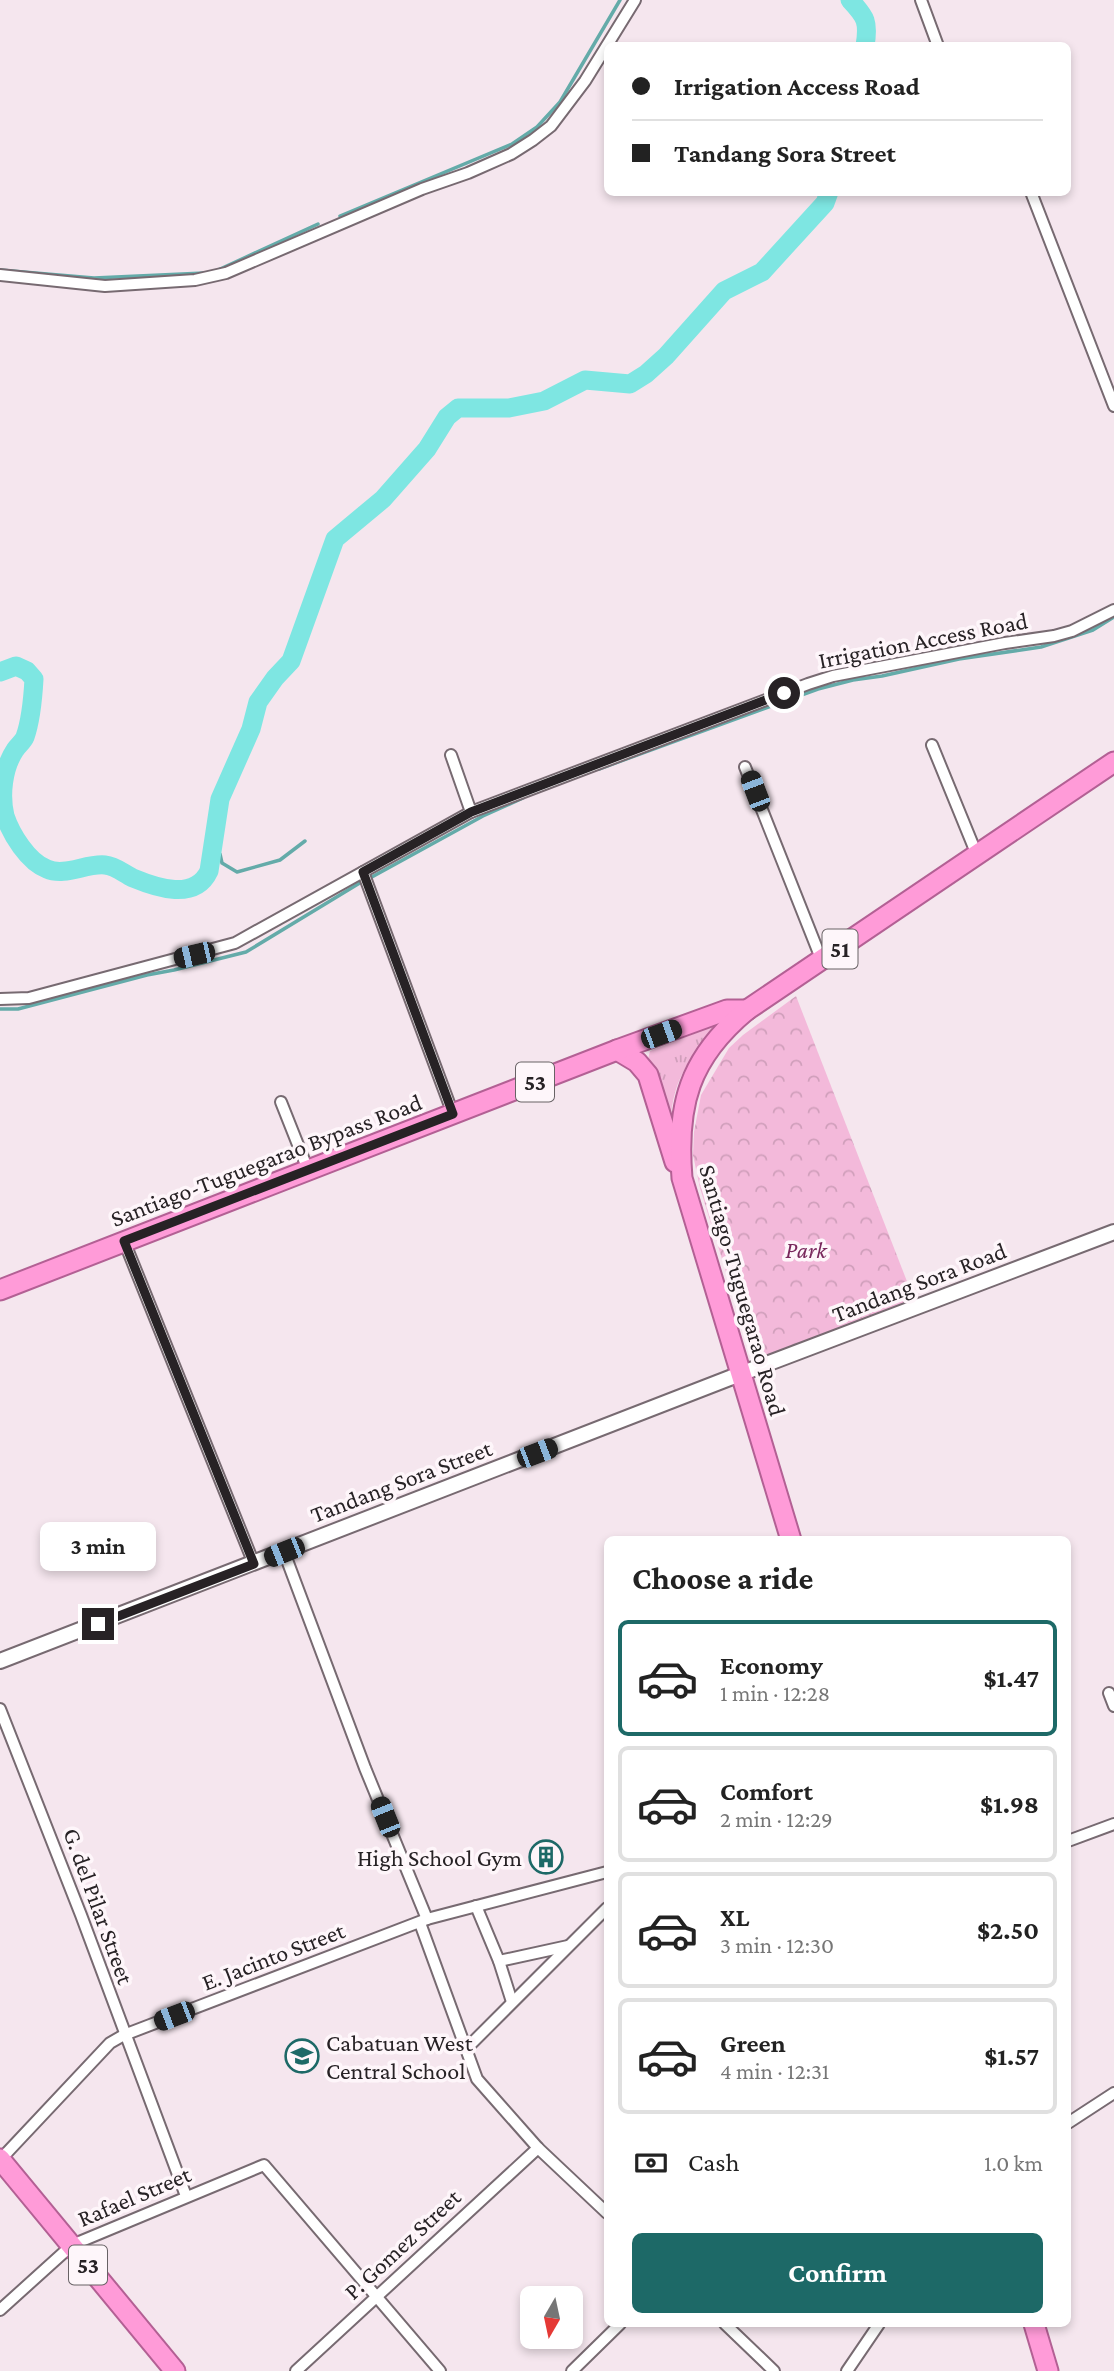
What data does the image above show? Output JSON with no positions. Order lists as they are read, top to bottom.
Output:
{
  "streets": {
    "highway": [
      "51",
      "53",
      "Santiago-Tuguegarao Bypass Road",
      "Santiago-Tuguegarao Road"
    ],
    "street": [
      "Irrigation Access Road",
      "Tandang Sora Road",
      "Tandang Sora Street",
      "G. del Pilar Street",
      "E. Jacinto Street",
      "Rafael Street",
      "P. Gomez Street"
    ]
  },
  "crossings": [
    ["53", "E. Jacinto Street"],
    ["53", "Rafael Street"],
    ["Santiago-Tuguegarao Bypass Road", "Santiago-Tuguegarao Road"],
    ["Tandang Sora Road", "Santiago-Tuguegarao Road"],
    ["Tandang Sora Road", "Tandang Sora Street"],
    ["Santiago-Tuguegarao Road", "Tandang Sora Street"],
    ["G. del Pilar Street", "E. Jacinto Street"],
    ["G. del Pilar Street", "Rafael Street"],
    ["Rafael Street", "P. Gomez Street"]
  ],
  "parks": ["Park"],
  "places": {
    "building": ["High School Gym"],
    "school or university": ["Cabatuan West Central School"]
  },
  "north": "bottom",
  "page": {
    "banner": ["Irrigation Access Road", "Tandang Sora Street"],
    "bubble": "3 min",
    "heading": "Choose a ride",
    "list": [
      {
        "name": "Economy",
        "note": "1 min · 12:28",
        "value": "$1.47"
      },
      {
        "name": "Comfort",
        "note": "2 min · 12:29",
        "value": "$1.98"
      },
      {
        "name": "XL",
        "note": "3 min · 12:30",
        "value": "$2.50"
      },
      {
        "name": "Green",
        "note": "4 min · 12:31",
        "value": "$1.57"
      }
    ],
    "pay": ["Cash", "1.0 km"],
    "buttons": "Confirm"
  }
}
